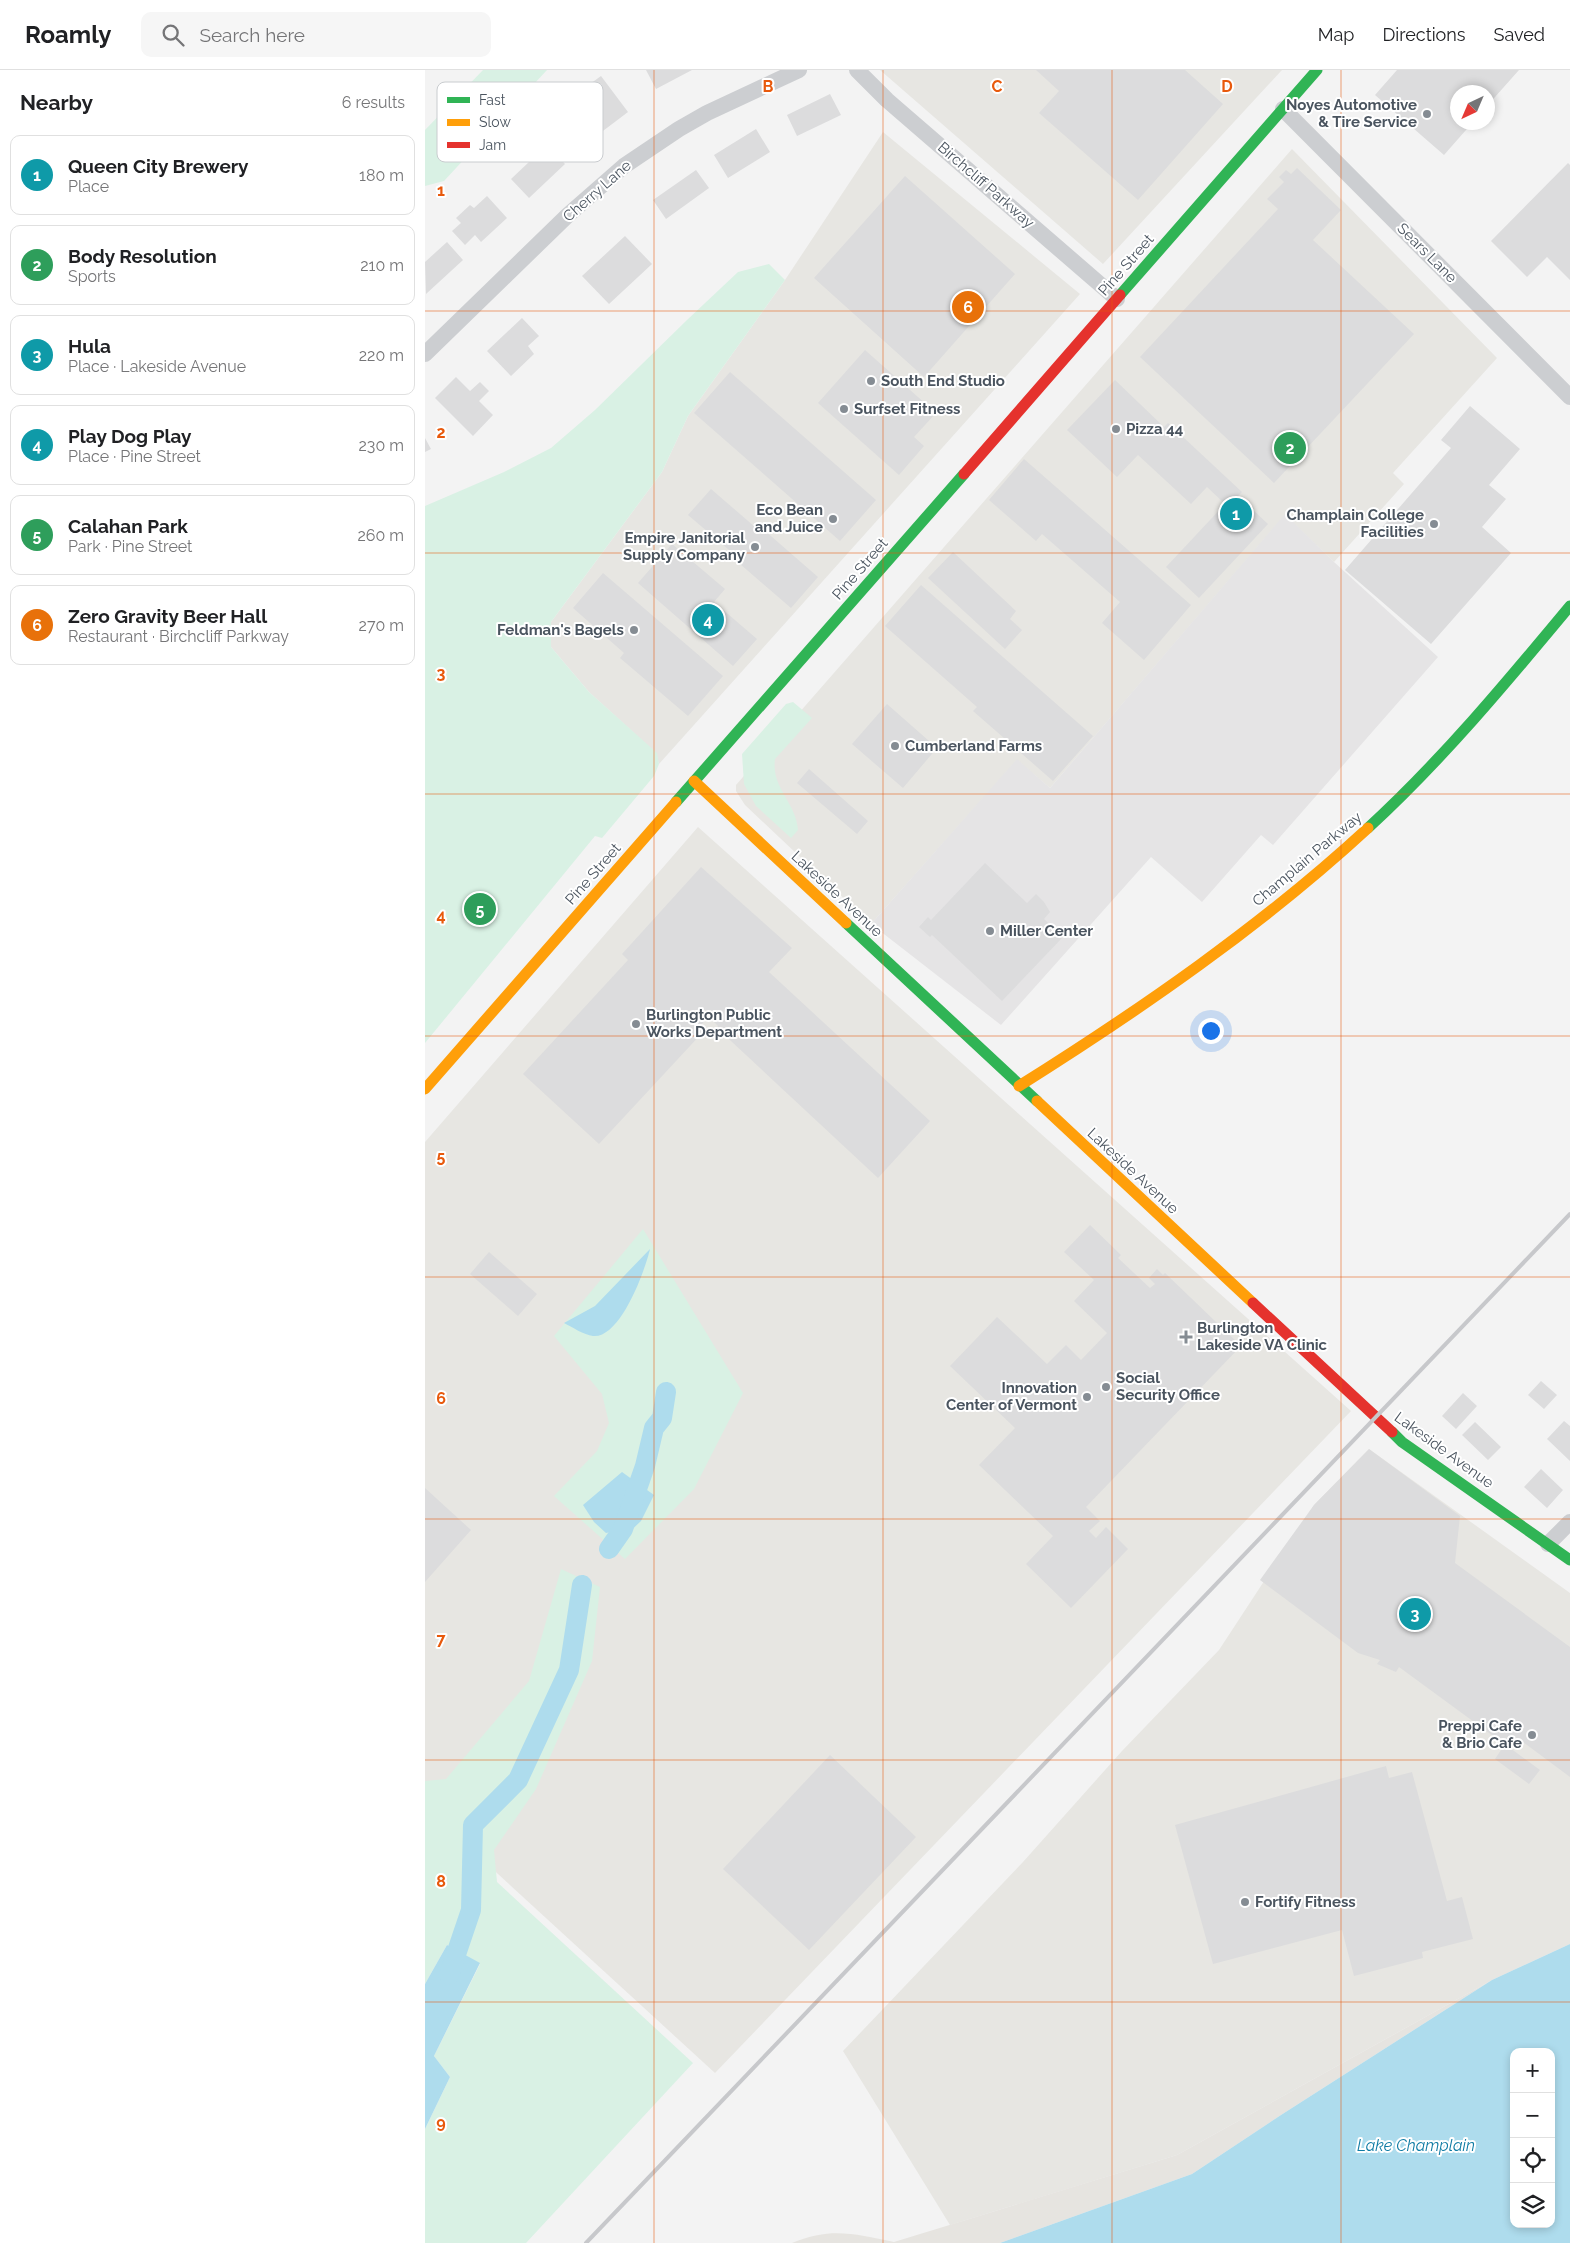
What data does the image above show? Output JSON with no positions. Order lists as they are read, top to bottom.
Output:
{
  "streets": {
    "main road": ["Pine Street", "Champlain Parkway", "Lakeside Avenue"],
    "street": ["Birchcliff Parkway", "Cherry Lane", "Sears Lane"]
  },
  "crossings": [
    ["Birchcliff Parkway", "Pine Street"],
    ["Sears Lane", "Pine Street"],
    ["Pine Street", "Lakeside Avenue"],
    ["Champlain Parkway", "Lakeside Avenue"]
  ],
  "water": ["Lake Champlain"],
  "places": {
    "other": [
      "Noyes Automotive & Tire Service",
      "South End Studio",
      "Surfset Fitness",
      "Pizza 44",
      "Eco Bean and Juice",
      "Champlain College Facilities",
      "Empire Janitorial Supply Company",
      "Feldman's Bagels",
      "Cumberland Farms",
      "Miller Center",
      "Burlington Public Works Department",
      "Social Security Office",
      "Innovation Center of Vermont",
      "Preppi Cafe & Brio Cafe",
      "Fortify Fitness"
    ],
    "health": ["Burlington Lakeside VA Clinic"]
  },
  "legend": ["Fast", "Slow", "Jam"],
  "north": "bottom left",
  "page": {
    "header": "Roamly",
    "search": "Search here",
    "nav": ["Map", "Directions", "Saved"],
    "heading": ["Nearby", "6 results"],
    "list": [
      {
        "mark": "1",
        "name": "Queen City Brewery",
        "note": "Place",
        "value": "180 m"
      },
      {
        "mark": "2",
        "name": "Body Resolution",
        "note": "Sports",
        "value": "210 m"
      },
      {
        "mark": "3",
        "name": "Hula",
        "note": "Place · Lakeside Avenue",
        "value": "220 m"
      },
      {
        "mark": "4",
        "name": "Play Dog Play",
        "note": "Place · Pine Street",
        "value": "230 m"
      },
      {
        "mark": "5",
        "name": "Calahan Park",
        "note": "Park · Pine Street",
        "value": "260 m"
      },
      {
        "mark": "6",
        "name": "Zero Gravity Beer Hall",
        "note": "Restaurant · Birchcliff Parkway",
        "value": "270 m"
      }
    ],
    "pins": [
      "6",
      "2",
      "1",
      "4",
      "5",
      "3"
    ],
    "map_buttons": ["+", "−"]
  },
  "grid": {
    "columns": ["B", "C", "D"],
    "rows": [
      "1",
      "2",
      "3",
      "4",
      "5",
      "6",
      "7",
      "8",
      "9"
    ]
  }
}
